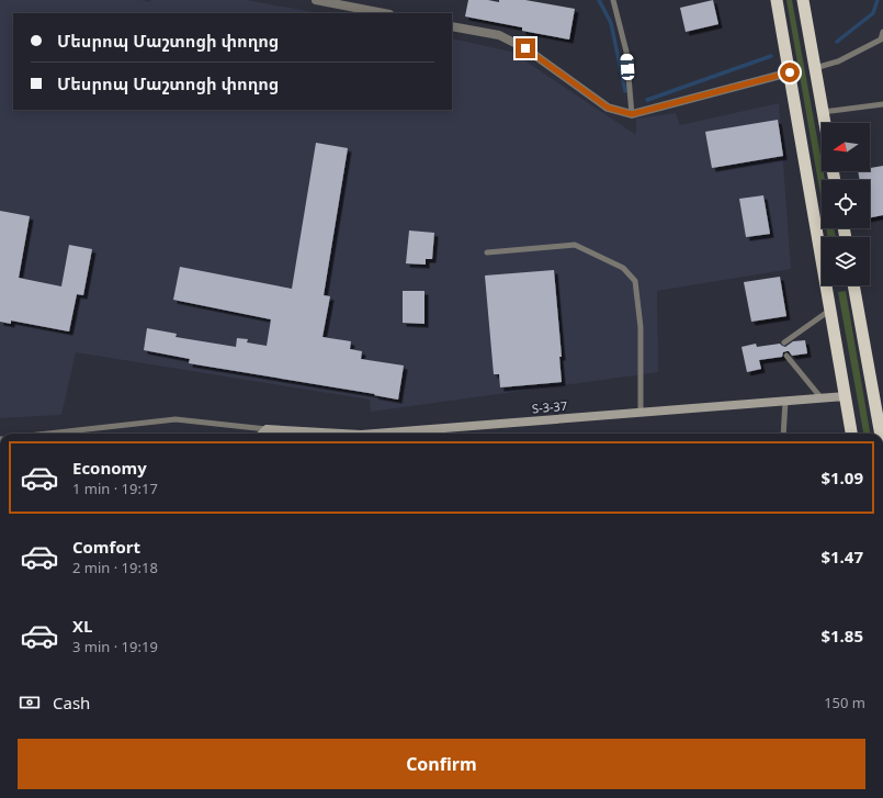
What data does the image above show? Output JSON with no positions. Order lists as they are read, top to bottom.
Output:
{
  "streets": {
    "main road": ["Տ-3-37"]
  },
  "north": "left",
  "page": {
    "banner": ["Մեսրոպ Մաշտոցի փողոց", "Մեսրոպ Մաշտոցի փողոց"],
    "list": [
      {
        "name": "Economy",
        "note": "1 min · 19:17",
        "value": "$1.09"
      },
      {
        "name": "Comfort",
        "note": "2 min · 19:18",
        "value": "$1.47"
      },
      {
        "name": "XL",
        "note": "3 min · 19:19",
        "value": "$1.85"
      }
    ],
    "pay": ["Cash", "150 m"],
    "buttons": "Confirm"
  }
}
